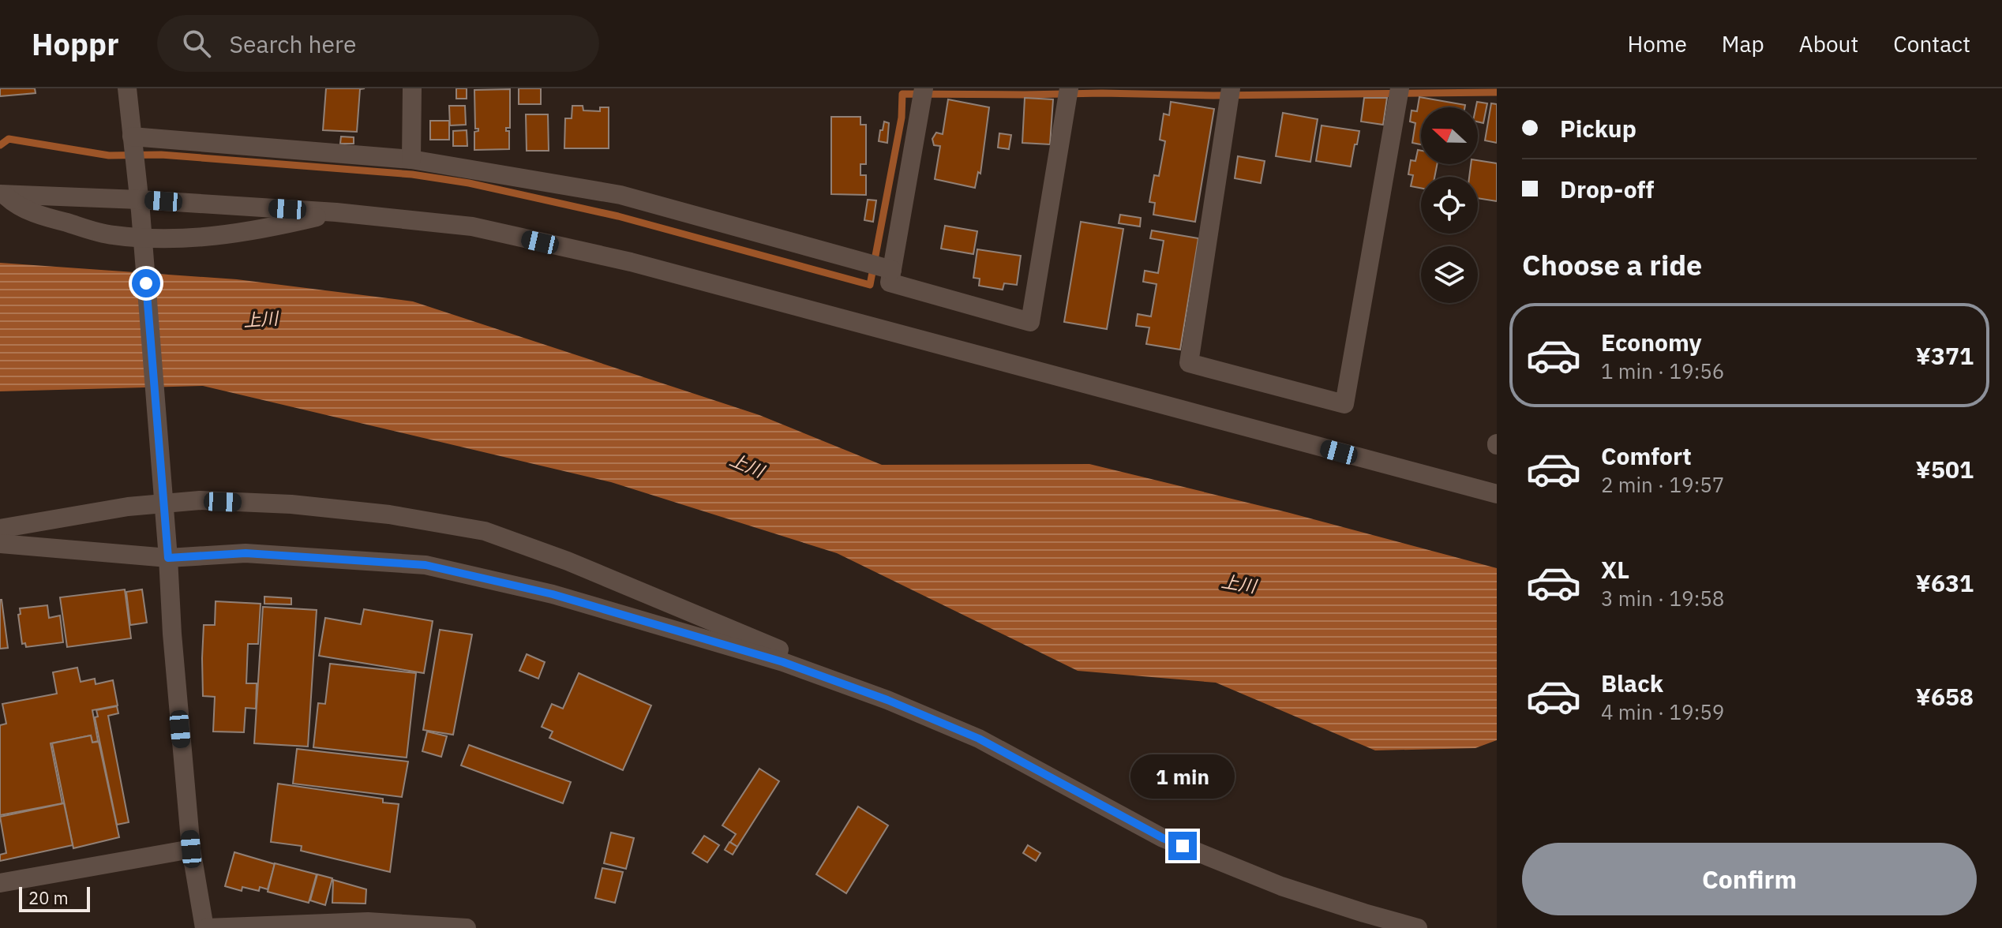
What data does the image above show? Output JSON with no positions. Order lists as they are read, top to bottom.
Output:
{
  "water": ["上川"],
  "scale_bar": "20 m",
  "north": "left",
  "page": {
    "header": "Hoppr",
    "search": "Search here",
    "nav": [
      "Home",
      "Map",
      "About",
      "Contact"
    ],
    "banner": ["Pickup", "Drop-off"],
    "heading": "Choose a ride",
    "list": [
      {
        "name": "Economy",
        "note": "1 min · 19:56",
        "value": "¥371"
      },
      {
        "name": "Comfort",
        "note": "2 min · 19:57",
        "value": "¥501"
      },
      {
        "name": "XL",
        "note": "3 min · 19:58",
        "value": "¥631"
      },
      {
        "name": "Black",
        "note": "4 min · 19:59",
        "value": "¥658"
      }
    ],
    "bubble": "1 min",
    "buttons": "Confirm",
    "scale": "20 m"
  }
}
